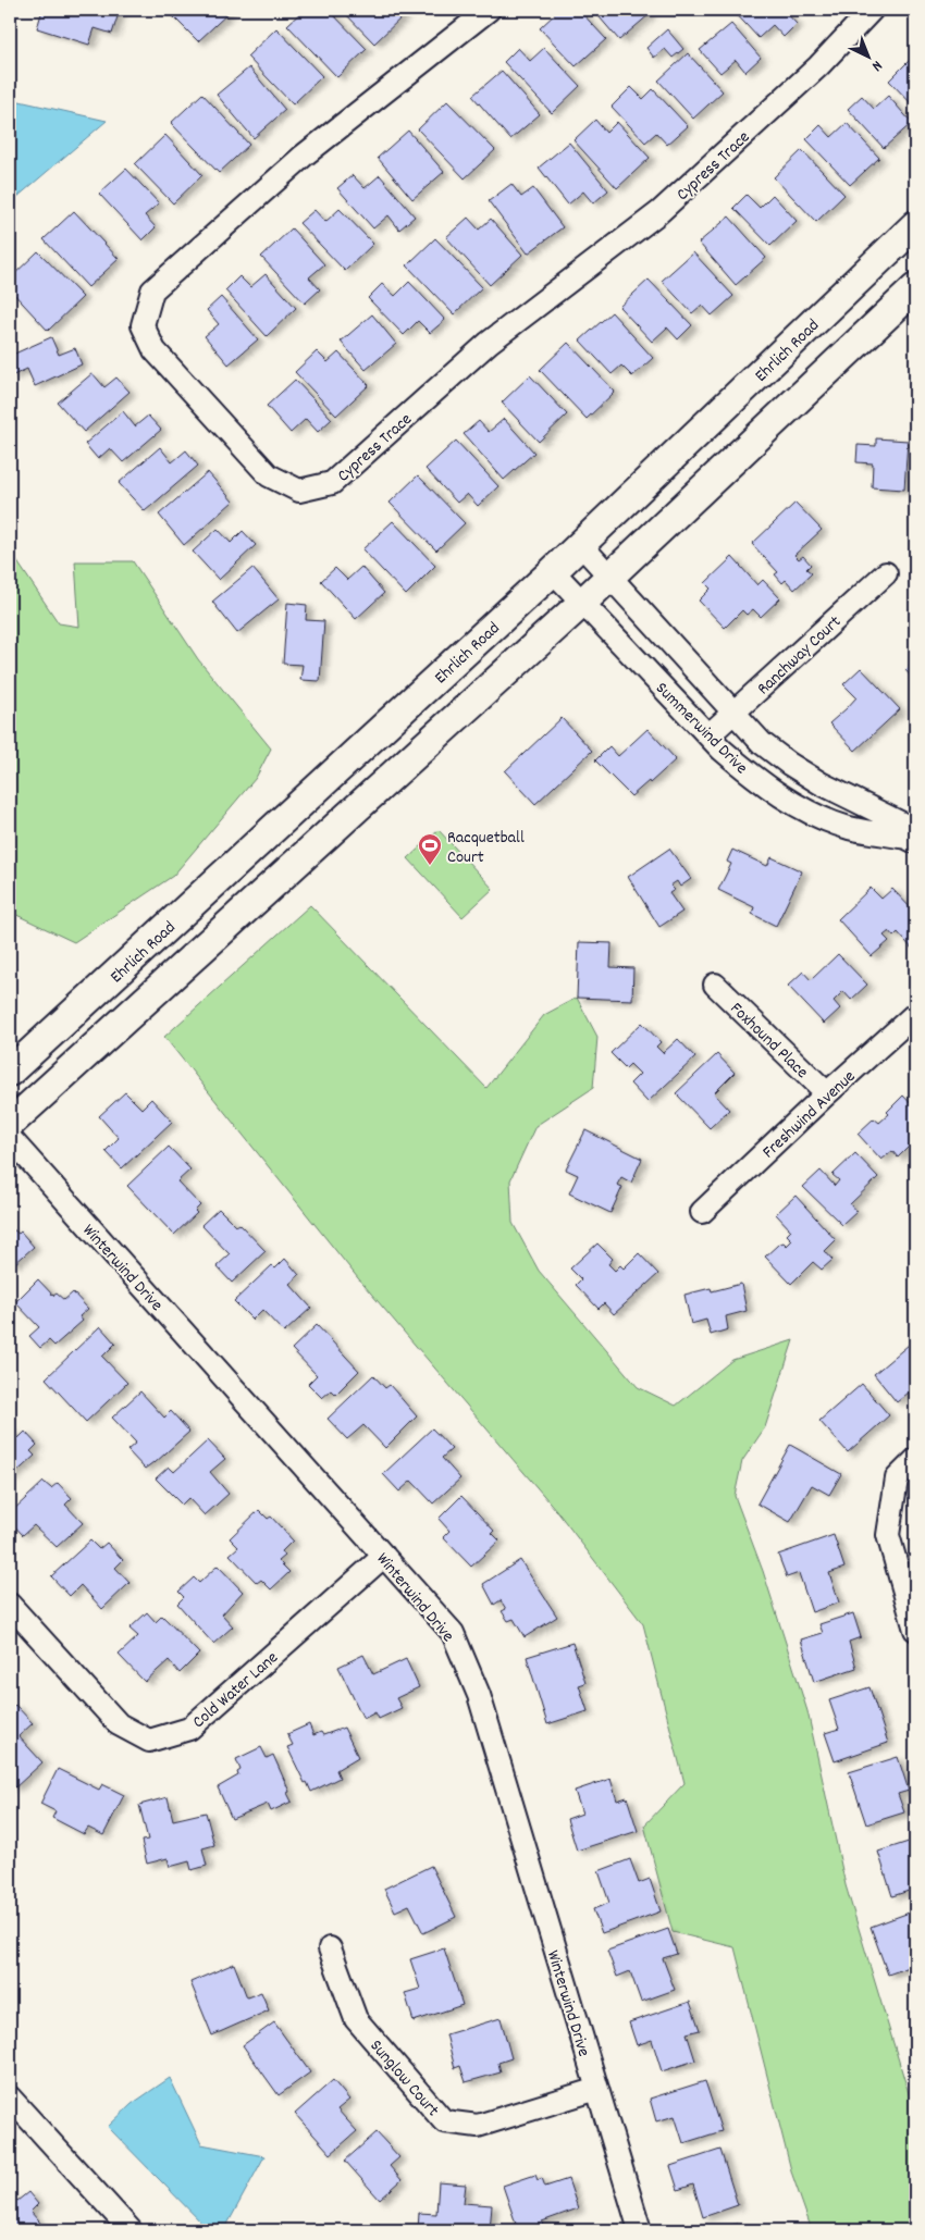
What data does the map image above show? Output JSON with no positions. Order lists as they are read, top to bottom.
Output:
{
  "streets": {
    "main road": ["Ehrlich Road"],
    "street": [
      "Cypress Trace",
      "Ranchway Court",
      "Summerwind Drive",
      "Foxhound Place",
      "Freshwind Avenue",
      "Winterwind Drive",
      "Cold Water Lane",
      "Sunglow Court"
    ]
  },
  "crossings": [
    ["Ehrlich Road", "Summerwind Drive"],
    ["Ranchway Court", "Summerwind Drive"],
    ["Foxhound Place", "Freshwind Avenue"],
    ["Winterwind Drive", "Cold Water Lane"],
    ["Winterwind Drive", "Sunglow Court"]
  ],
  "places": {
    "sports": ["Racquetball Court"]
  },
  "north": "bottom right"
}
